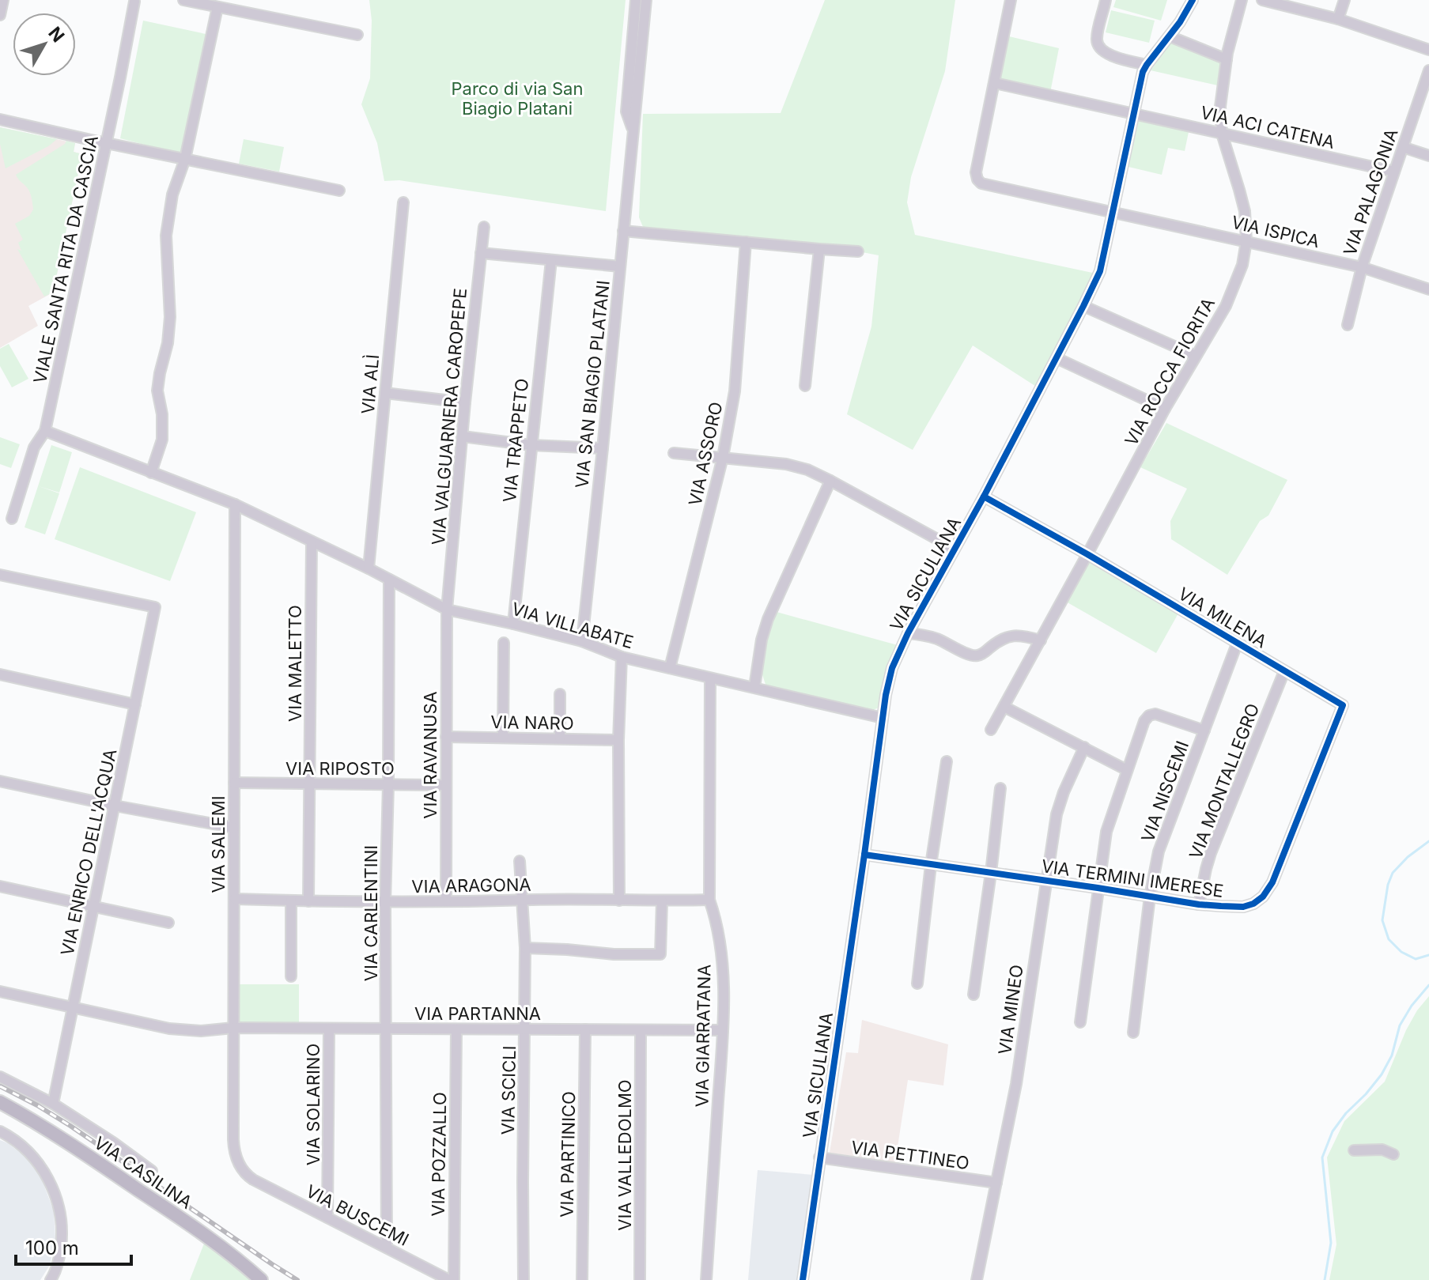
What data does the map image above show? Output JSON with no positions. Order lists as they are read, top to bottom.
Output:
{
  "streets": {
    "main road": ["VIA CASILINA"],
    "street": [
      "VIA ACI CATENA",
      "VIA PALAGONIA",
      "VIA ISPICA",
      "VIALE SANTA RITA DA CASCIA",
      "VIA ROCCA FIORITA",
      "VIA ALÌ",
      "VIA SAN BIAGIO PLATANI",
      "VIA VALGUARNERA CAROPEPE",
      "VIA TRAPPETO",
      "VIA ASSORO",
      "VIA SICULIANA",
      "VIA MILENA",
      "VIA VILLABATE",
      "VIA MALETTO",
      "VIA NARO",
      "VIA RAVANUSA",
      "VIA RIPOSTO",
      "VIA MONTALLEGRO",
      "VIA NISCEMI",
      "VIA SALEMI",
      "VIA ENRICO DELL'ACQUA",
      "VIA TERMINI IMERESE",
      "VIA ARAGONA",
      "VIA CARLENTINI",
      "VIA MINEO",
      "VIA PARTANNA",
      "VIA GIARRATANA",
      "VIA SCICLI",
      "VIA SOLARINO",
      "VIA POZZALLO",
      "VIA PARTINICO",
      "VIA VALLEDOLMO",
      "VIA PETTINEO",
      "VIA BUSCEMI"
    ]
  },
  "crossings": [
    ["VIA ACI CATENA", "VIA PALAGONIA"],
    ["VIA ACI CATENA", "VIA ISPICA"],
    ["VIA ACI CATENA", "VIA ROCCA FIORITA"],
    ["VIA ACI CATENA", "VIA SICULIANA"],
    ["VIA PALAGONIA", "VIA ISPICA"],
    ["VIA ISPICA", "VIA ROCCA FIORITA"],
    ["VIA ISPICA", "VIA SICULIANA"],
    ["VIALE SANTA RITA DA CASCIA", "VIA VILLABATE"],
    ["VIA ROCCA FIORITA", "VIA MILENA"],
    ["VIA ALÌ", "VIA VILLABATE"],
    ["VIA SAN BIAGIO PLATANI", "VIA VILLABATE"],
    ["VIA VALGUARNERA CAROPEPE", "VIA VILLABATE"],
    ["VIA VALGUARNERA CAROPEPE", "VIA RAVANUSA"],
    ["VIA TRAPPETO", "VIA VILLABATE"],
    ["VIA ASSORO", "VIA VILLABATE"],
    ["VIA SICULIANA", "VIA MILENA"],
    ["VIA SICULIANA", "VIA VILLABATE"],
    ["VIA SICULIANA", "VIA TERMINI IMERESE"],
    ["VIA SICULIANA", "VIA PETTINEO"],
    ["VIA MILENA", "VIA MONTALLEGRO"],
    ["VIA MILENA", "VIA NISCEMI"],
    ["VIA MILENA", "VIA TERMINI IMERESE"],
    ["VIA VILLABATE", "VIA MALETTO"],
    ["VIA VILLABATE", "VIA RAVANUSA"],
    ["VIA VILLABATE", "VIA SALEMI"],
    ["VIA VILLABATE", "VIA CARLENTINI"],
    ["VIA VILLABATE", "VIA GIARRATANA"],
    ["VIA MALETTO", "VIA RIPOSTO"],
    ["VIA MALETTO", "VIA ARAGONA"],
    ["VIA NARO", "VIA RAVANUSA"],
    ["VIA RAVANUSA", "VIA RIPOSTO"],
    ["VIA RAVANUSA", "VIA ARAGONA"],
    ["VIA RIPOSTO", "VIA SALEMI"],
    ["VIA RIPOSTO", "VIA CARLENTINI"],
    ["VIA MONTALLEGRO", "VIA TERMINI IMERESE"],
    ["VIA NISCEMI", "VIA TERMINI IMERESE"],
    ["VIA SALEMI", "VIA ARAGONA"],
    ["VIA SALEMI", "VIA PARTANNA"],
    ["VIA SALEMI", "VIA BUSCEMI"],
    ["VIA ENRICO DELL'ACQUA", "VIA PARTANNA"],
    ["VIA ENRICO DELL'ACQUA", "VIA CASILINA"],
    ["VIA TERMINI IMERESE", "VIA MINEO"],
    ["VIA ARAGONA", "VIA CARLENTINI"],
    ["VIA ARAGONA", "VIA GIARRATANA"],
    ["VIA ARAGONA", "VIA SCICLI"],
    ["VIA CARLENTINI", "VIA PARTANNA"],
    ["VIA CARLENTINI", "VIA BUSCEMI"],
    ["VIA MINEO", "VIA PETTINEO"],
    ["VIA PARTANNA", "VIA GIARRATANA"],
    ["VIA PARTANNA", "VIA SCICLI"],
    ["VIA PARTANNA", "VIA SOLARINO"],
    ["VIA PARTANNA", "VIA POZZALLO"],
    ["VIA PARTANNA", "VIA PARTINICO"],
    ["VIA PARTANNA", "VIA VALLEDOLMO"],
    ["VIA SOLARINO", "VIA BUSCEMI"],
    ["VIA POZZALLO", "VIA BUSCEMI"]
  ],
  "parks": ["Parco di via San Biagio Platani"],
  "scale_bar": "100 m",
  "north": "top right"
}
